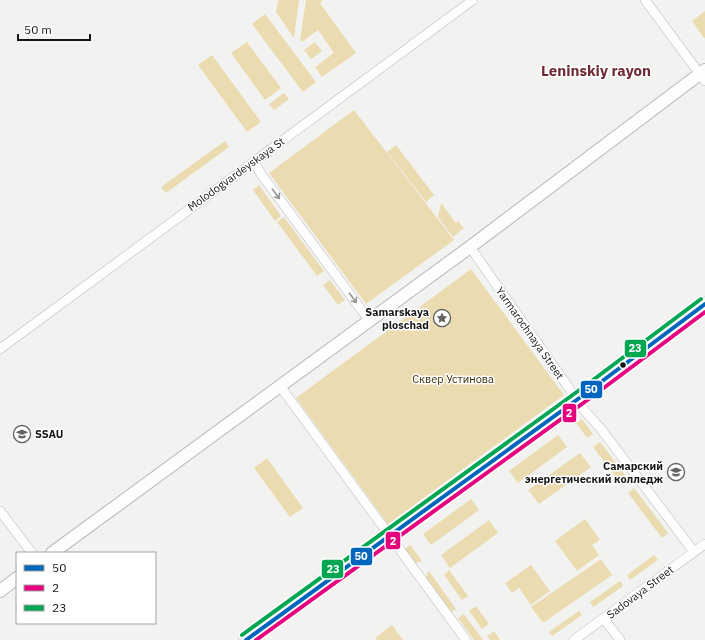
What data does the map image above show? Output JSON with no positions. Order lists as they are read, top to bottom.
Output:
{
  "streets": {
    "street": ["Molodogvardeyskaya St", "Yarmarochnaya Street", "Sadovaya Street"]
  },
  "crossings": [
    ["Yarmarochnaya Street", "Sadovaya Street"]
  ],
  "districts": ["Leninskiy rayon"],
  "parks": ["Сквер Устинова"],
  "places": {
    "place": ["Samarskaya ploschad"],
    "school or university": ["SSAU", "Самарский энергетический колледж"]
  },
  "lines": ["transit line 23", "transit line 50", "transit line 2"],
  "legend": ["50", "2", "23"],
  "scale_bar": "50 m"
}
